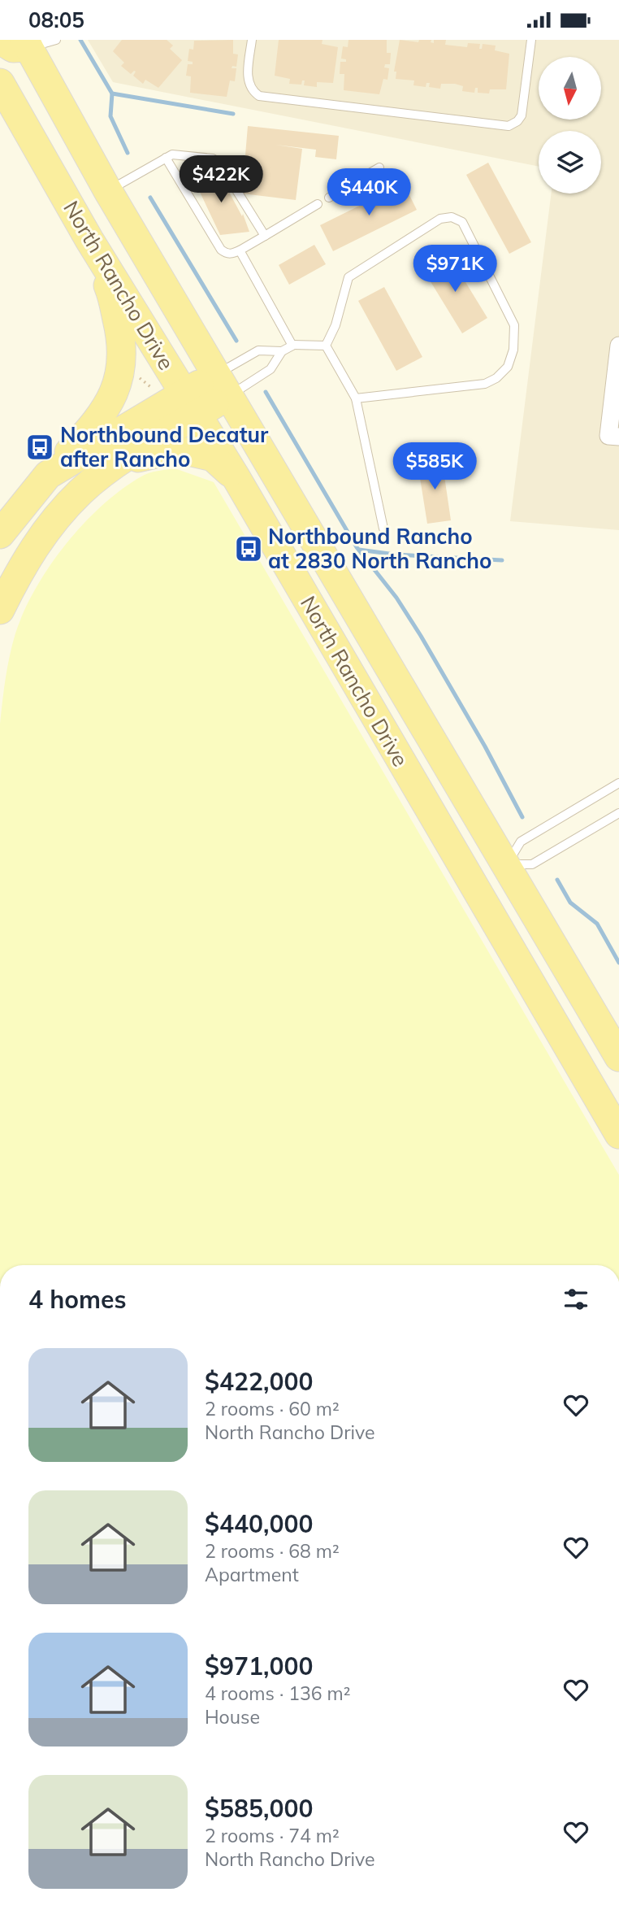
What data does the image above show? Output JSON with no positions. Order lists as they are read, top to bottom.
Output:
{
  "streets": {
    "main road": ["North Rancho Drive"]
  },
  "places": {
    "bus stop": ["Northbound Decatur after Rancho", "Northbound Rancho at 2830 North Rancho"]
  },
  "north": "bottom",
  "page": {
    "status": "08:05",
    "price": [
      "$422K",
      "$440K",
      "$971K",
      "$585K"
    ],
    "heading": "4 homes",
    "list": [
      {
        "name": "$422,000",
        "note": "2 rooms · 60 m² · North Rancho Drive"
      },
      {
        "name": "$440,000",
        "note": "2 rooms · 68 m² · Apartment"
      },
      {
        "name": "$971,000",
        "note": "4 rooms · 136 m² · House"
      },
      {
        "name": "$585,000",
        "note": "2 rooms · 74 m² · North Rancho Drive"
      }
    ]
  }
}
